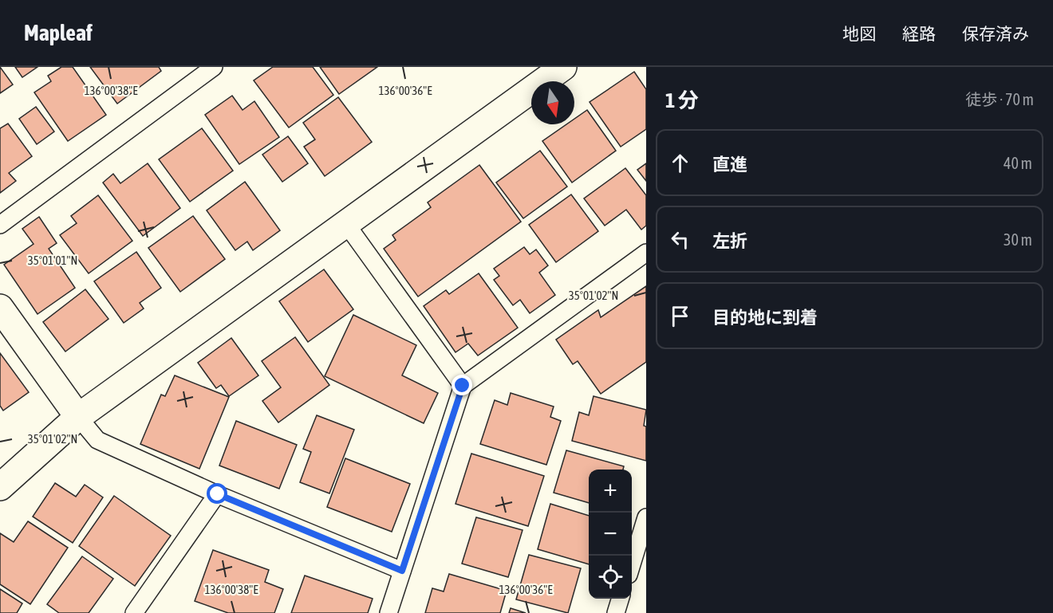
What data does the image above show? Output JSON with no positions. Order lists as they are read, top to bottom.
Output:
{
  "north": "bottom",
  "page": {
    "header": "Mapleaf",
    "nav": ["地図", "経路", "保存済み"],
    "heading": ["1 分", "徒歩 · 70 m"],
    "list": [
      ["直進", "40 m"],
      ["左折", "30 m"],
      "目的地に到着"
    ],
    "map_buttons": ["+", "−"]
  },
  "coordinates": [
    "136°00'38\"E",
    "136°00'36\"E",
    "35°01'01\"N",
    "35°01'02\"N"
  ]
}
